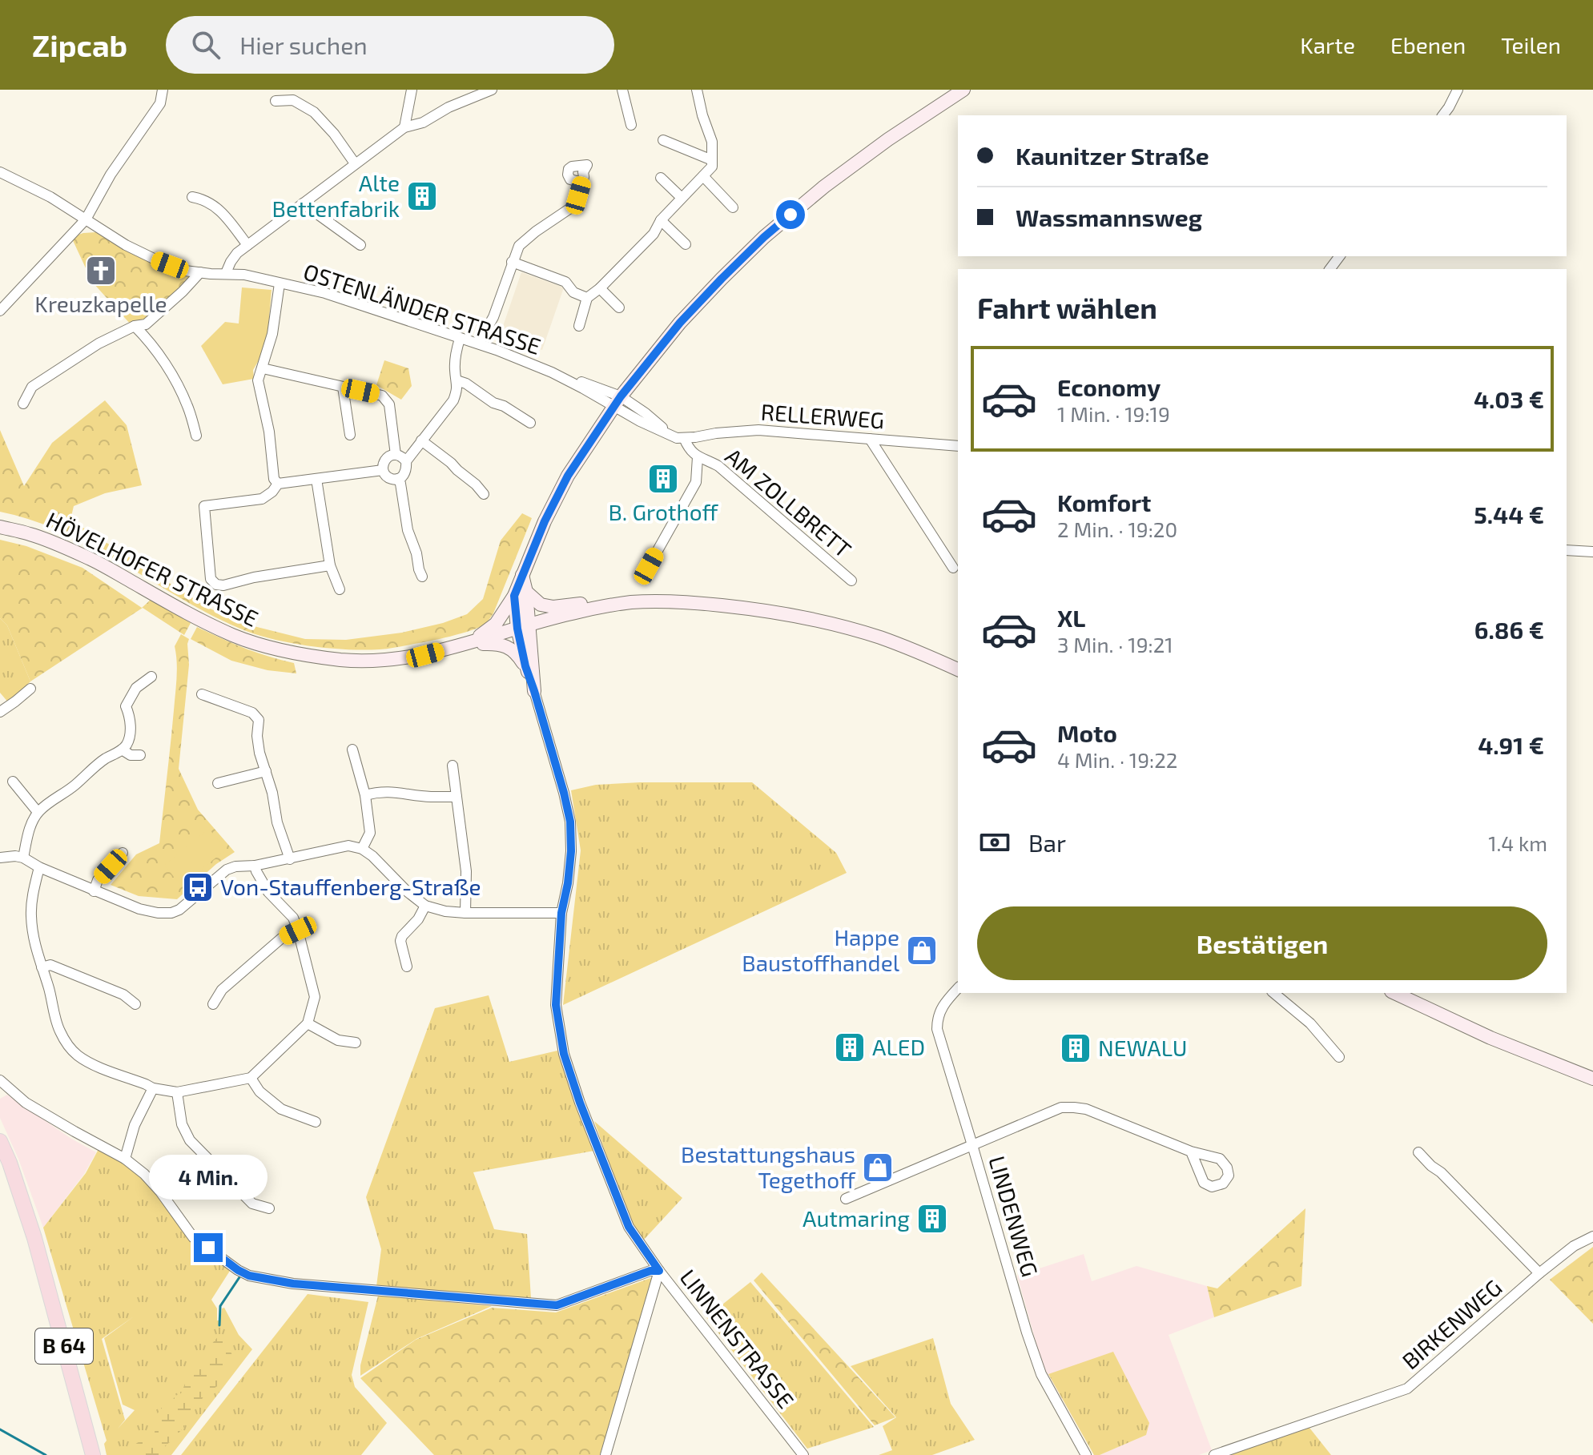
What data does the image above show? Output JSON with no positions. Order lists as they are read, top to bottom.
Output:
{
  "streets": {
    "main road": ["HÖVELHOFER STRASSE", "B 64"],
    "street": [
      "OSTENLÄNDER STRASSE",
      "RELLERWEG",
      "AM ZOLLBRETT",
      "LINDENWEG",
      "BIRKENWEG",
      "LINNENSTRASSE"
    ]
  },
  "crossings": [
    ["RELLERWEG", "AM ZOLLBRETT"]
  ],
  "places": {
    "building": [
      "Alte Bettenfabrik",
      "B. Grothoff",
      "ALED",
      "NEWALU",
      "Autmaring"
    ],
    "church": ["Kreuzkapelle"],
    "bus stop": ["Von-Stauffenberg-Straße"],
    "shop": ["Happe Baustoffhandel", "Bestattungshaus Tegethoff"]
  },
  "page": {
    "header": "Zipcab",
    "search": "Hier suchen",
    "nav": ["Karte", "Ebenen", "Teilen"],
    "banner": ["Kaunitzer Straße", "Wassmannsweg"],
    "heading": "Fahrt wählen",
    "list": [
      {
        "name": "Economy",
        "note": "1 Min. · 19:19",
        "value": "4.03 €"
      },
      {
        "name": "Komfort",
        "note": "2 Min. · 19:20",
        "value": "5.44 €"
      },
      {
        "name": "XL",
        "note": "3 Min. · 19:21",
        "value": "6.86 €"
      },
      {
        "name": "Moto",
        "note": "4 Min. · 19:22",
        "value": "4.91 €"
      }
    ],
    "pay": ["Bar", "1.4 km"],
    "buttons": "Bestätigen",
    "bubble": "4 Min."
  }
}
